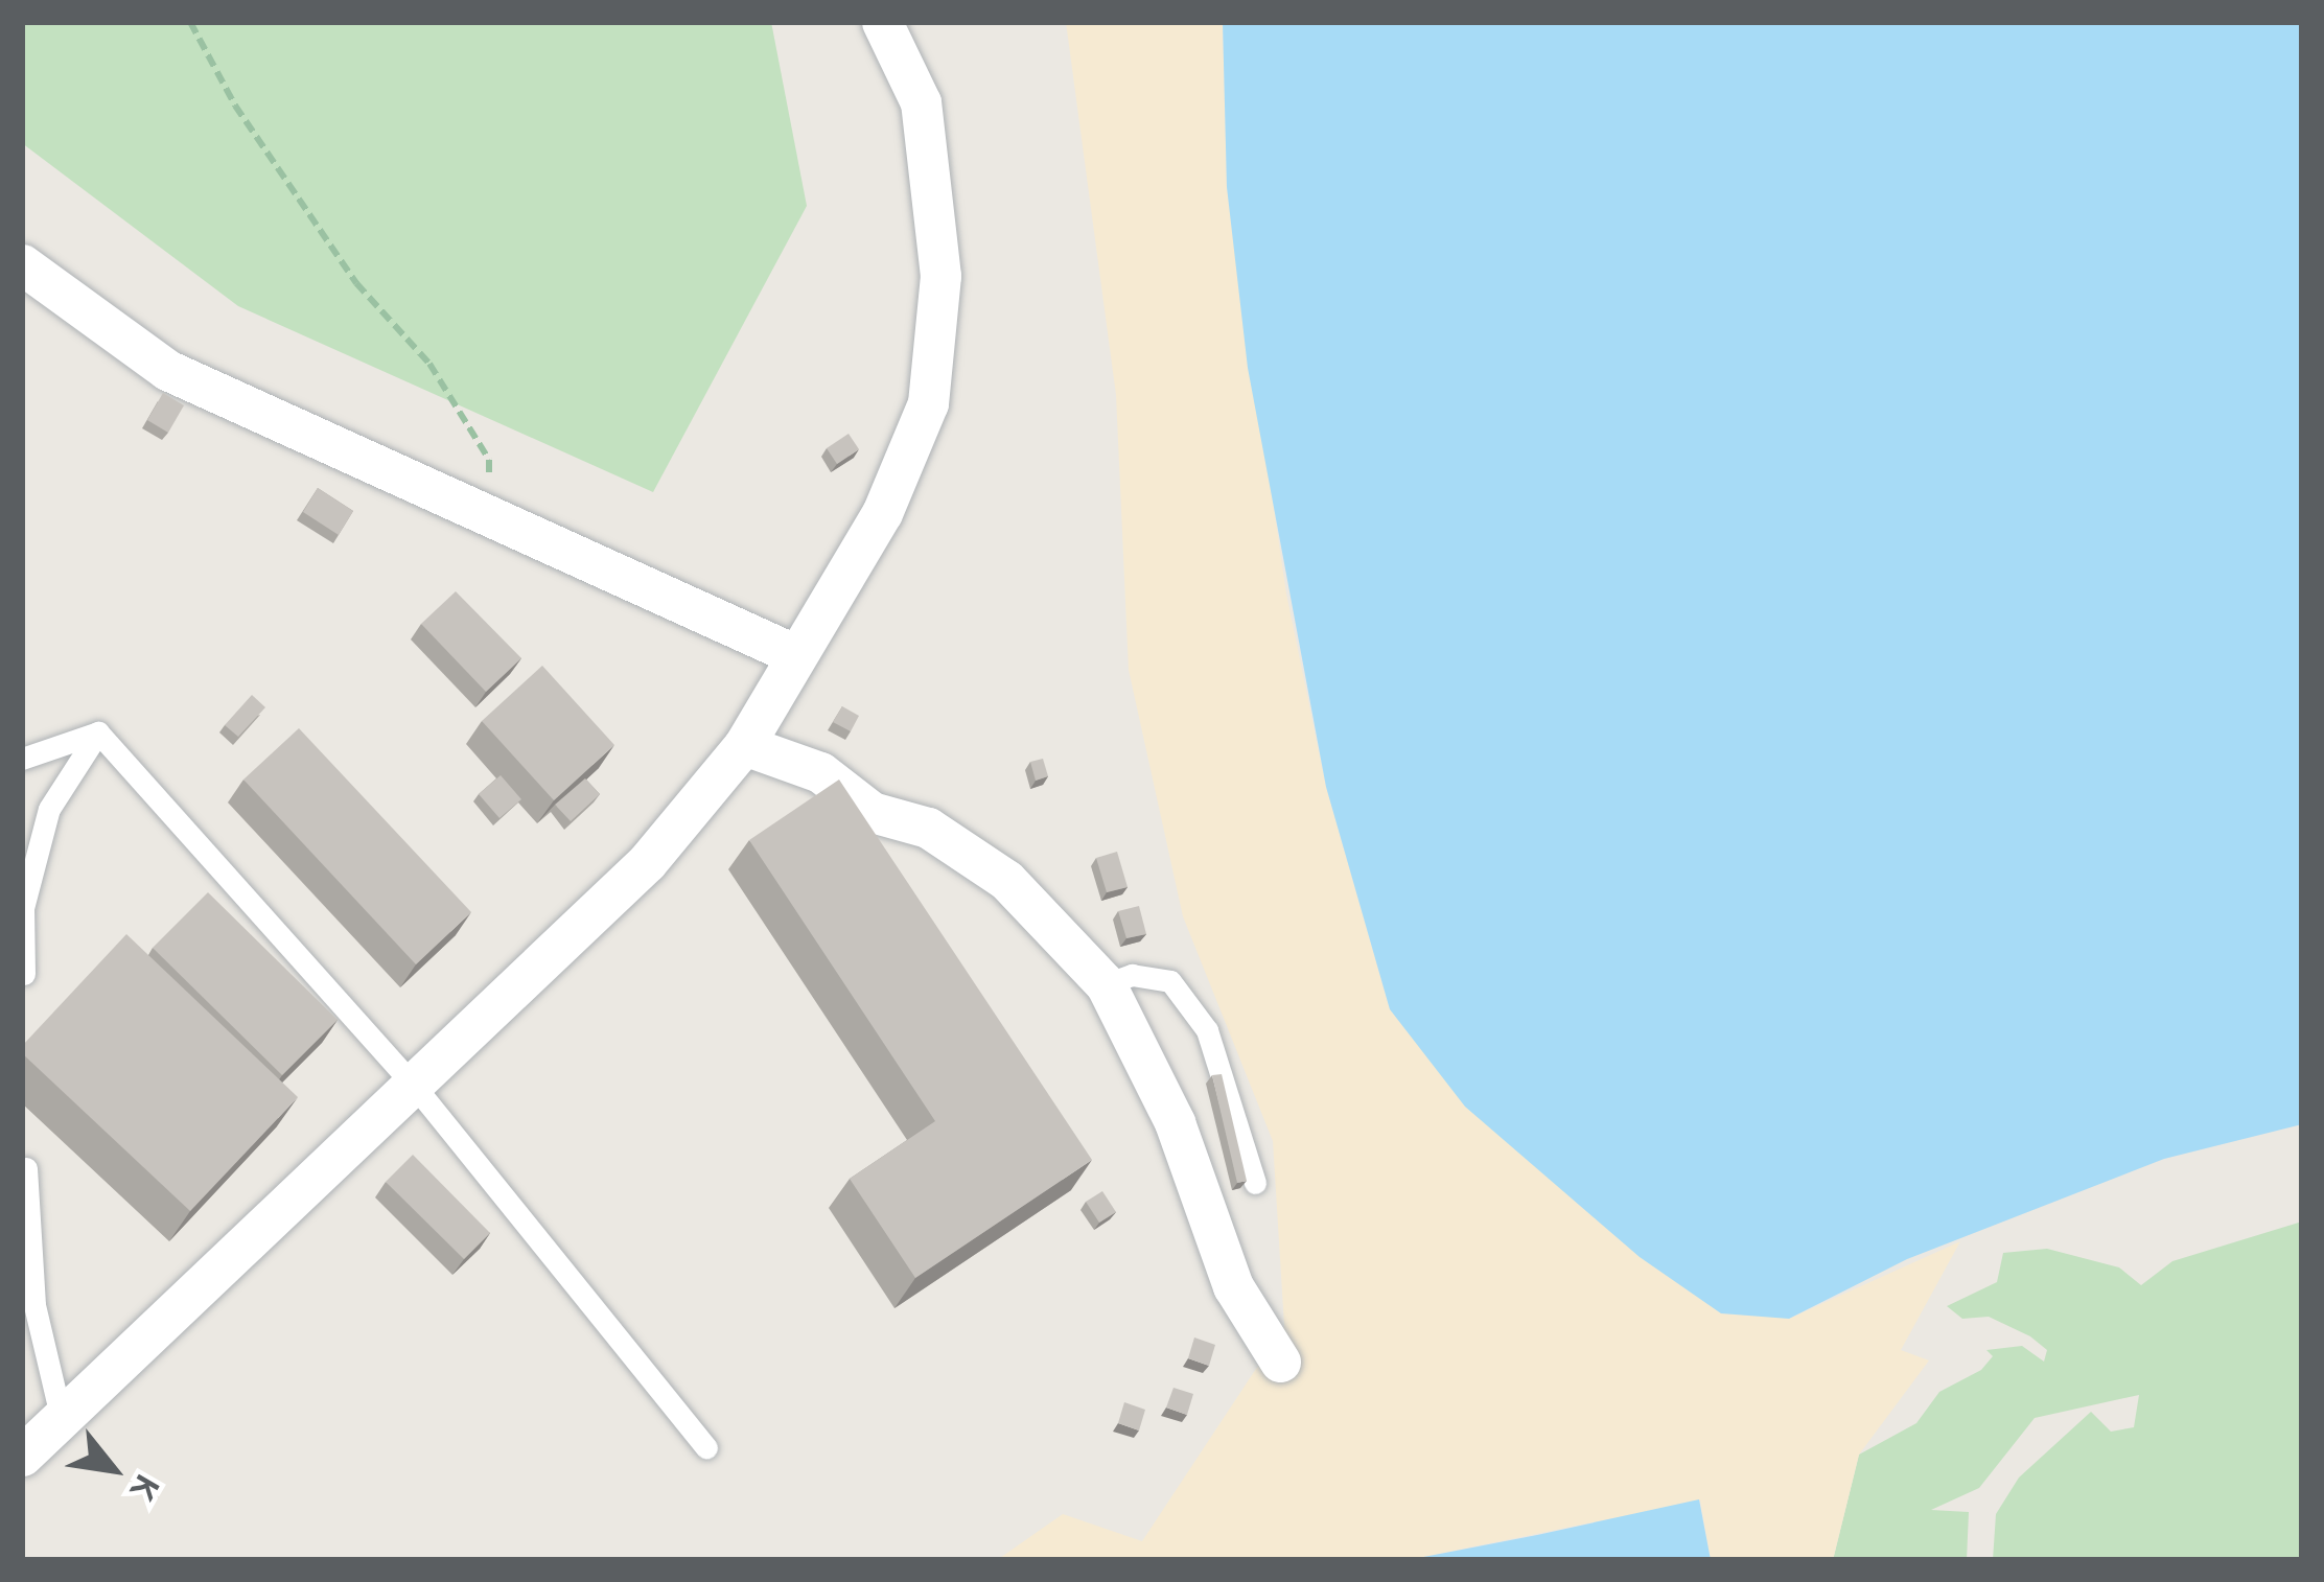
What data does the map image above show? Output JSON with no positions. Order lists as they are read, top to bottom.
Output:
{
  "north": "bottom right"
}
